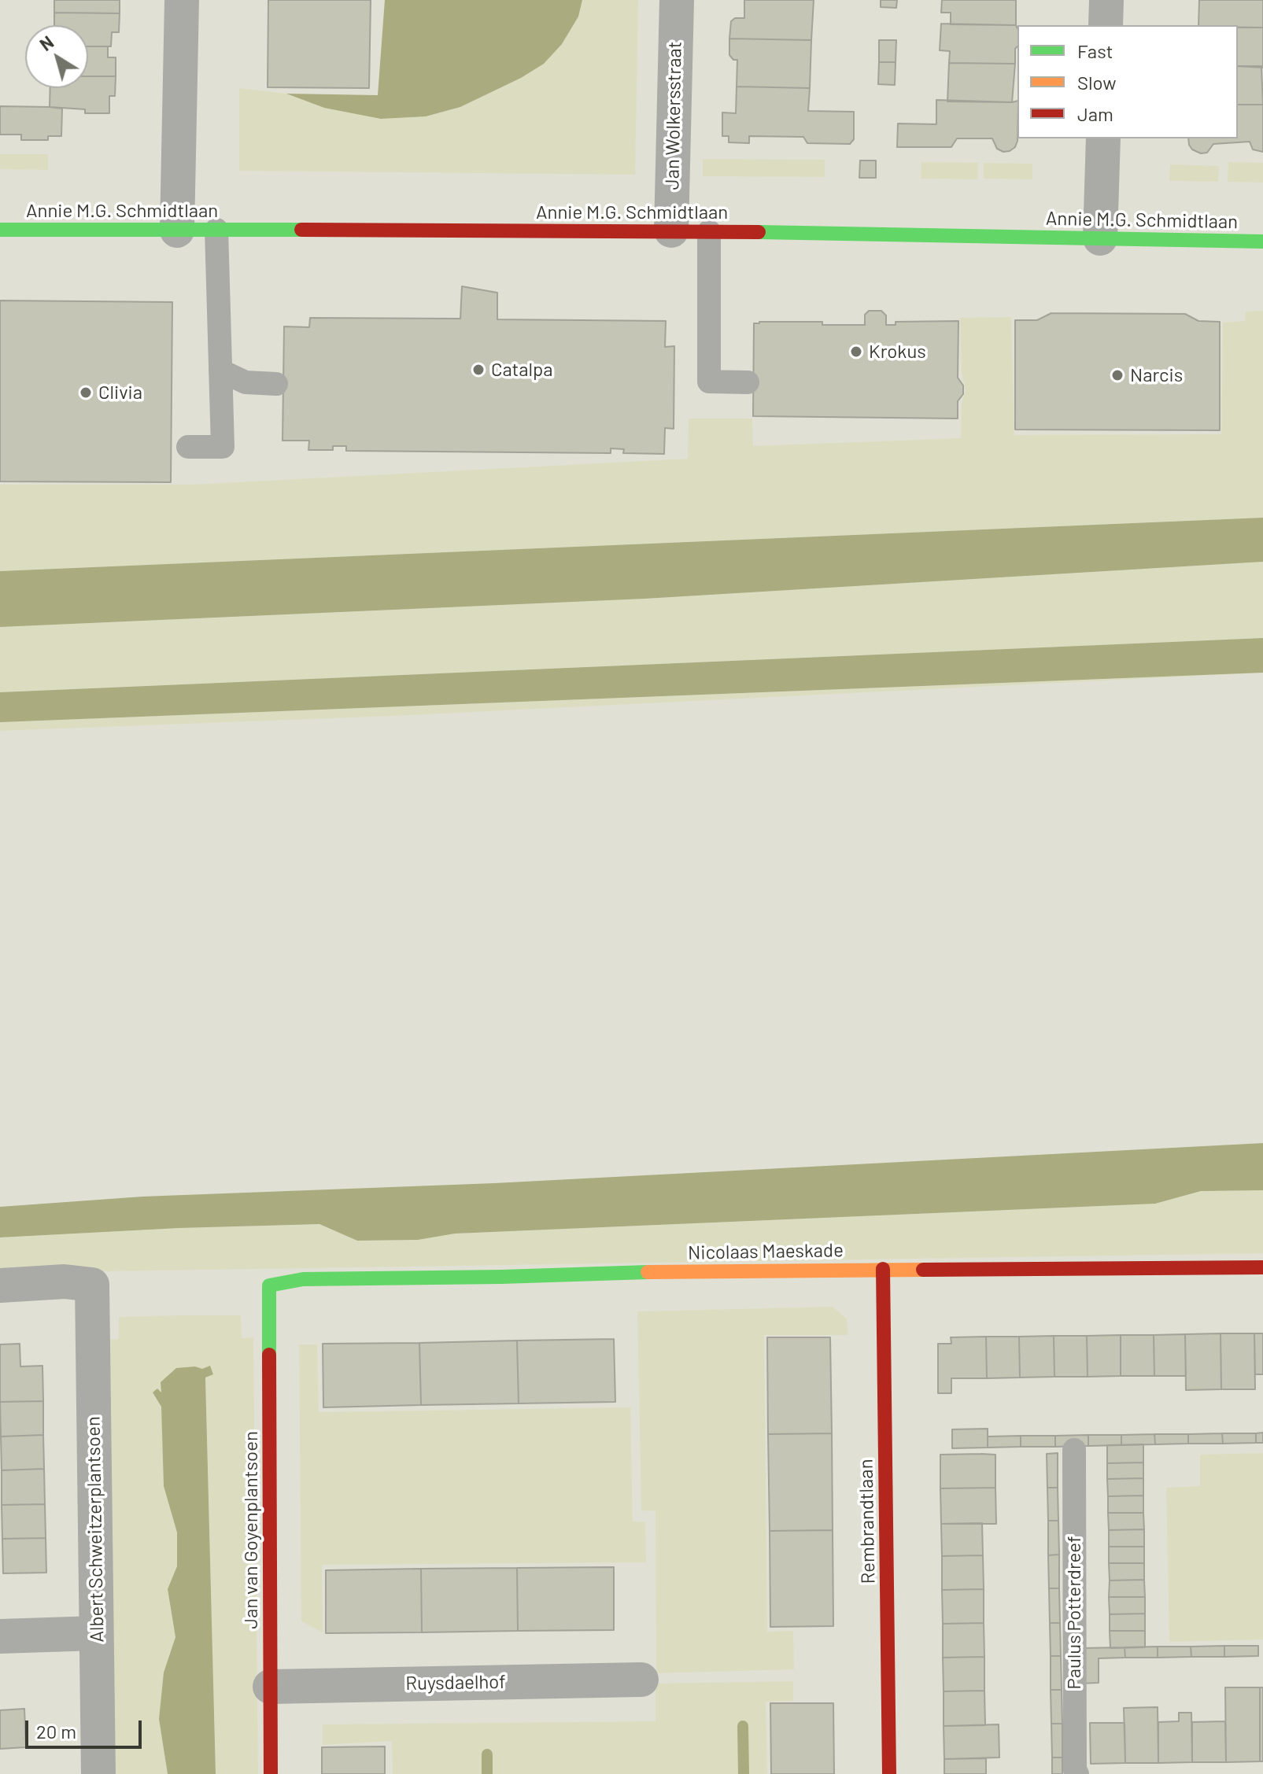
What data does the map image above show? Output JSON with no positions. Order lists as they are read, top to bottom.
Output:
{
  "streets": {
    "street": [
      "Jan Wolkersstraat",
      "Annie M.G. Schmidtlaan",
      "Nicolaas Maeskade",
      "Rembrandtlaan",
      "Albert Schweitzerplantsoen",
      "Jan van Goyenplantsoen",
      "Ruysdaelhof"
    ],
    "lane": ["Paulus Potterdreef"]
  },
  "crossings": [
    ["Jan Wolkersstraat", "Annie M.G. Schmidtlaan"],
    ["Nicolaas Maeskade", "Rembrandtlaan"],
    ["Nicolaas Maeskade", "Jan van Goyenplantsoen"],
    ["Jan van Goyenplantsoen", "Ruysdaelhof"]
  ],
  "places": [
    "Krokus",
    "Catalpa",
    "Narcis",
    "Clivia"
  ],
  "legend": ["Fast", "Slow", "Jam"],
  "scale_bar": "20 m",
  "north": "top left"
}
